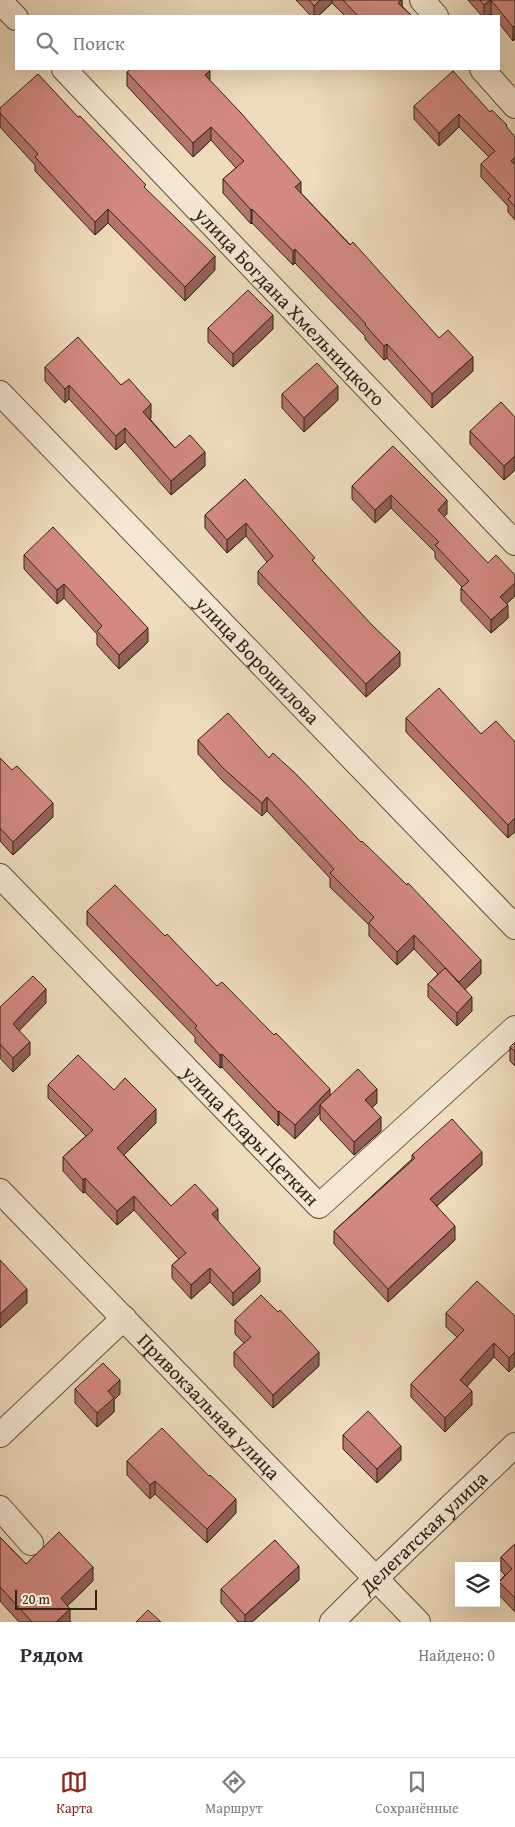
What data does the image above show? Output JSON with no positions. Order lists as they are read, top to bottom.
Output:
{
  "streets": {
    "street": [
      "улица Богдана Хмельницкого",
      "улица Ворошилова",
      "улица Клары Цеткин",
      "Привокзальная улица",
      "Делегатская улица"
    ]
  },
  "crossings": [
    ["Привокзальная улица", "Делегатская улица"]
  ],
  "scale_bar": "20 m",
  "page": {
    "search": "Поиск",
    "scale": "20 m",
    "heading": ["Рядом", "Найдено: 0"],
    "nav": ["Карта", "Маршрут", "Сохранённые"]
  }
}
